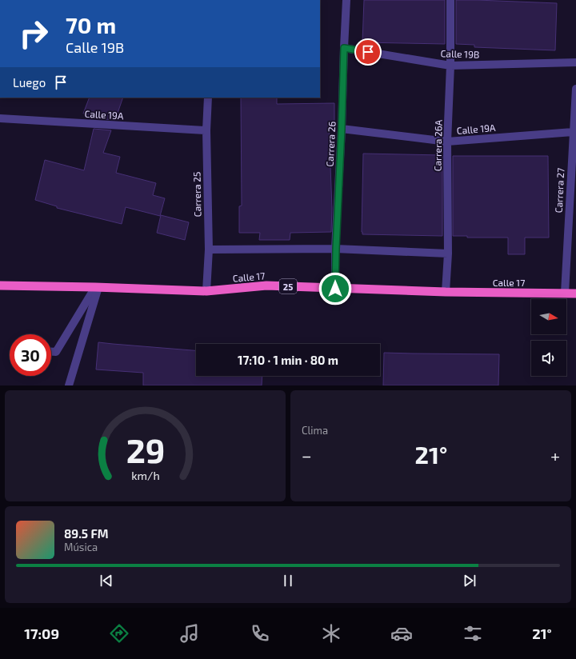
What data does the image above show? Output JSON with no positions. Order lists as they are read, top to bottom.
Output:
{
  "streets": {
    "highway": ["Calle 17", "25"],
    "street": [
      "Calle 19B",
      "Calle 19A",
      "Carrera 26",
      "Carrera 26A",
      "Carrera 27",
      "Carrera 25"
    ]
  },
  "crossings": [
    ["Calle 19B", "Carrera 26"],
    ["Calle 19B", "Carrera 26A"],
    ["Calle 19A", "Carrera 26"],
    ["Calle 19A", "Carrera 26A"],
    ["Calle 19A", "Carrera 27"],
    ["Calle 19A", "Carrera 25"],
    ["Carrera 26", "Calle 17"],
    ["Carrera 26A", "Calle 17"],
    ["Carrera 27", "Calle 17"],
    ["Carrera 25", "Calle 17"]
  ],
  "north": "right",
  "page": {
    "turn": ["70 m", "Calle 19B"],
    "then": "Luego",
    "limit": "30",
    "trip": "17:10 · 1 min · 80 m",
    "tile": "Clima",
    "heat": ["−", "21°", "+"],
    "song": ["89.5 FM", "Música"],
    "tabs": ["17:09", "21°"],
    "gauge": ["29", "km/h"]
  }
}
